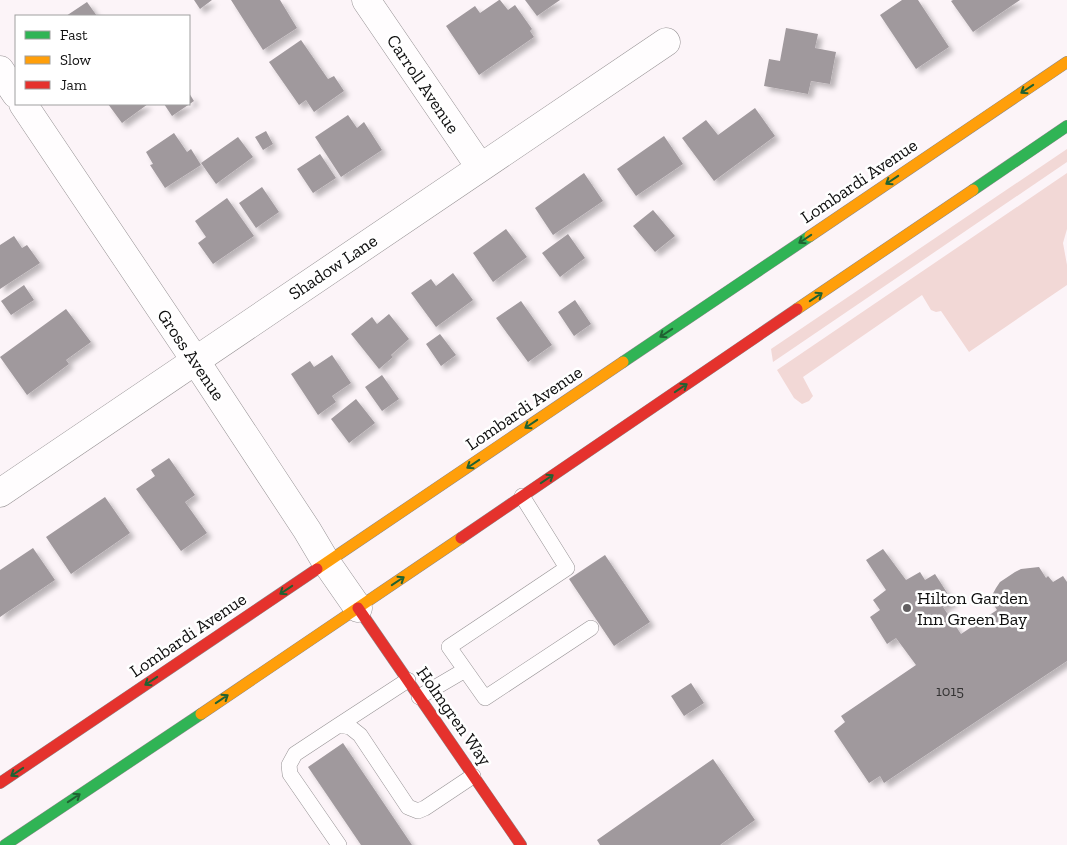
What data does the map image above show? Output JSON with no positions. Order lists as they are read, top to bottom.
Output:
{
  "streets": {
    "main road": ["Lombardi Avenue", "Holmgren Way"],
    "street": ["Carroll Avenue", "Shadow Lane", "Gross Avenue"]
  },
  "crossings": [
    ["Carroll Avenue", "Shadow Lane"],
    ["Lombardi Avenue", "Gross Avenue"],
    ["Shadow Lane", "Gross Avenue"],
    ["Gross Avenue", "Holmgren Way"]
  ],
  "places": ["Hilton Garden Inn Green Bay"],
  "house_numbers": ["1015"],
  "legend": ["Fast", "Slow", "Jam"]
}
